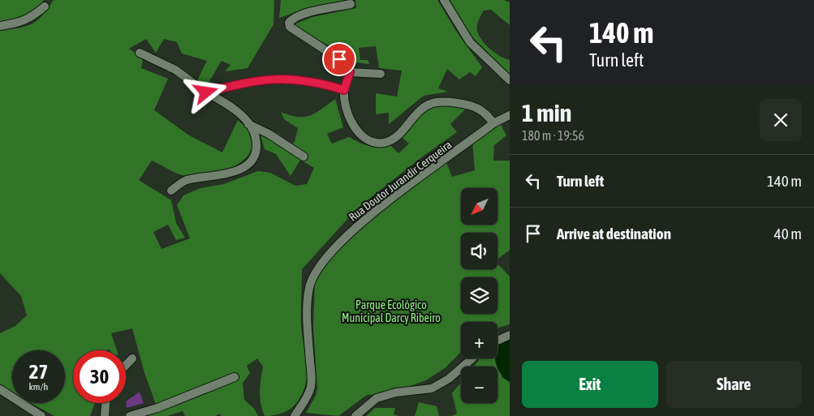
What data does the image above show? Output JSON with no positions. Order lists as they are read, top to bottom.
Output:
{
  "streets": {
    "street": ["Rua Doutor Jurandir Cerqueira"]
  },
  "parks": ["Parque Ecológico Municipal Darcy Ribeiro"],
  "north": "bottom left",
  "page": {
    "turn": ["140 m", "Turn left"],
    "heading": ["1 min", "180 m · 19:56"],
    "list": [
      {
        "name": "Turn left",
        "value": "140 m"
      },
      {
        "name": "Arrive at destination",
        "value": "40 m"
      }
    ],
    "map_buttons": ["+", "−"],
    "speed": "27 km/h",
    "limit": "30",
    "buttons": ["Exit", "Share"]
  }
}
